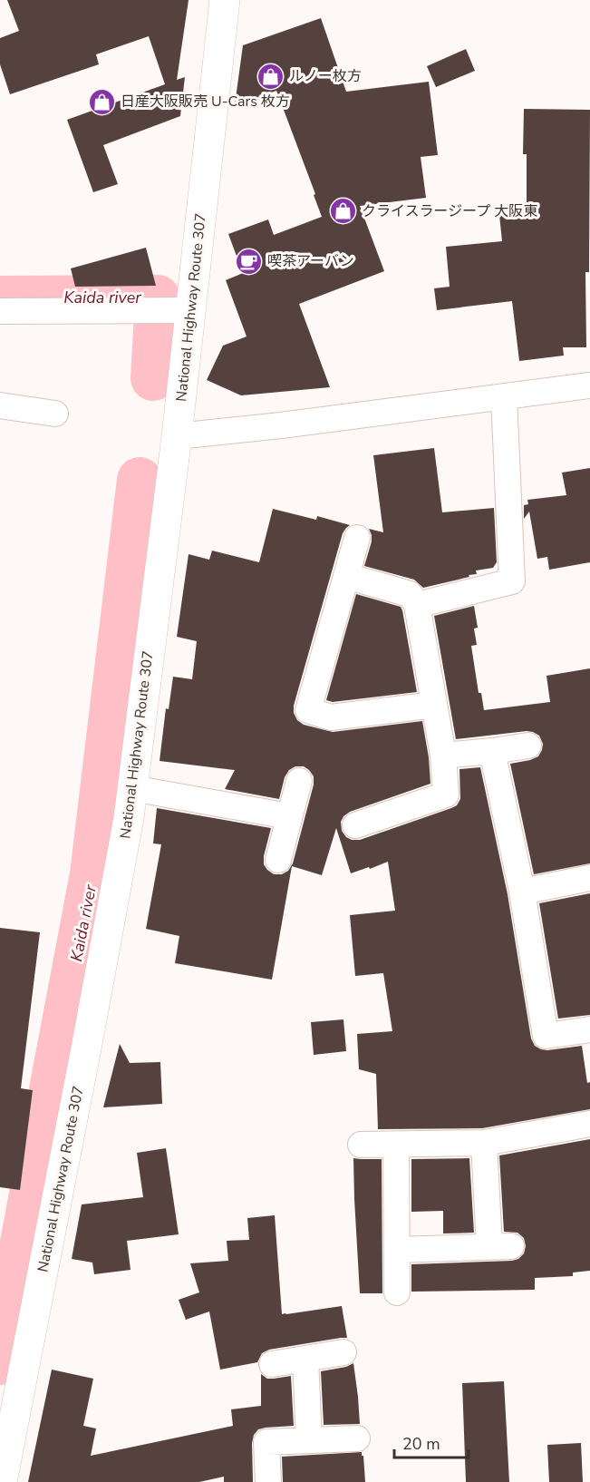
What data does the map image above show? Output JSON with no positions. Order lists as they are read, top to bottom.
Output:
{
  "streets": {
    "highway": ["National Highway Route 307"]
  },
  "water": ["Kaida river"],
  "places": {
    "shop": ["ルノー枚方", "日産大阪販売 U-Cars 枚方", "クライスラージープ 大阪東"],
    "cafe": ["喫茶アーバン"]
  },
  "scale_bar": "20 m"
}
